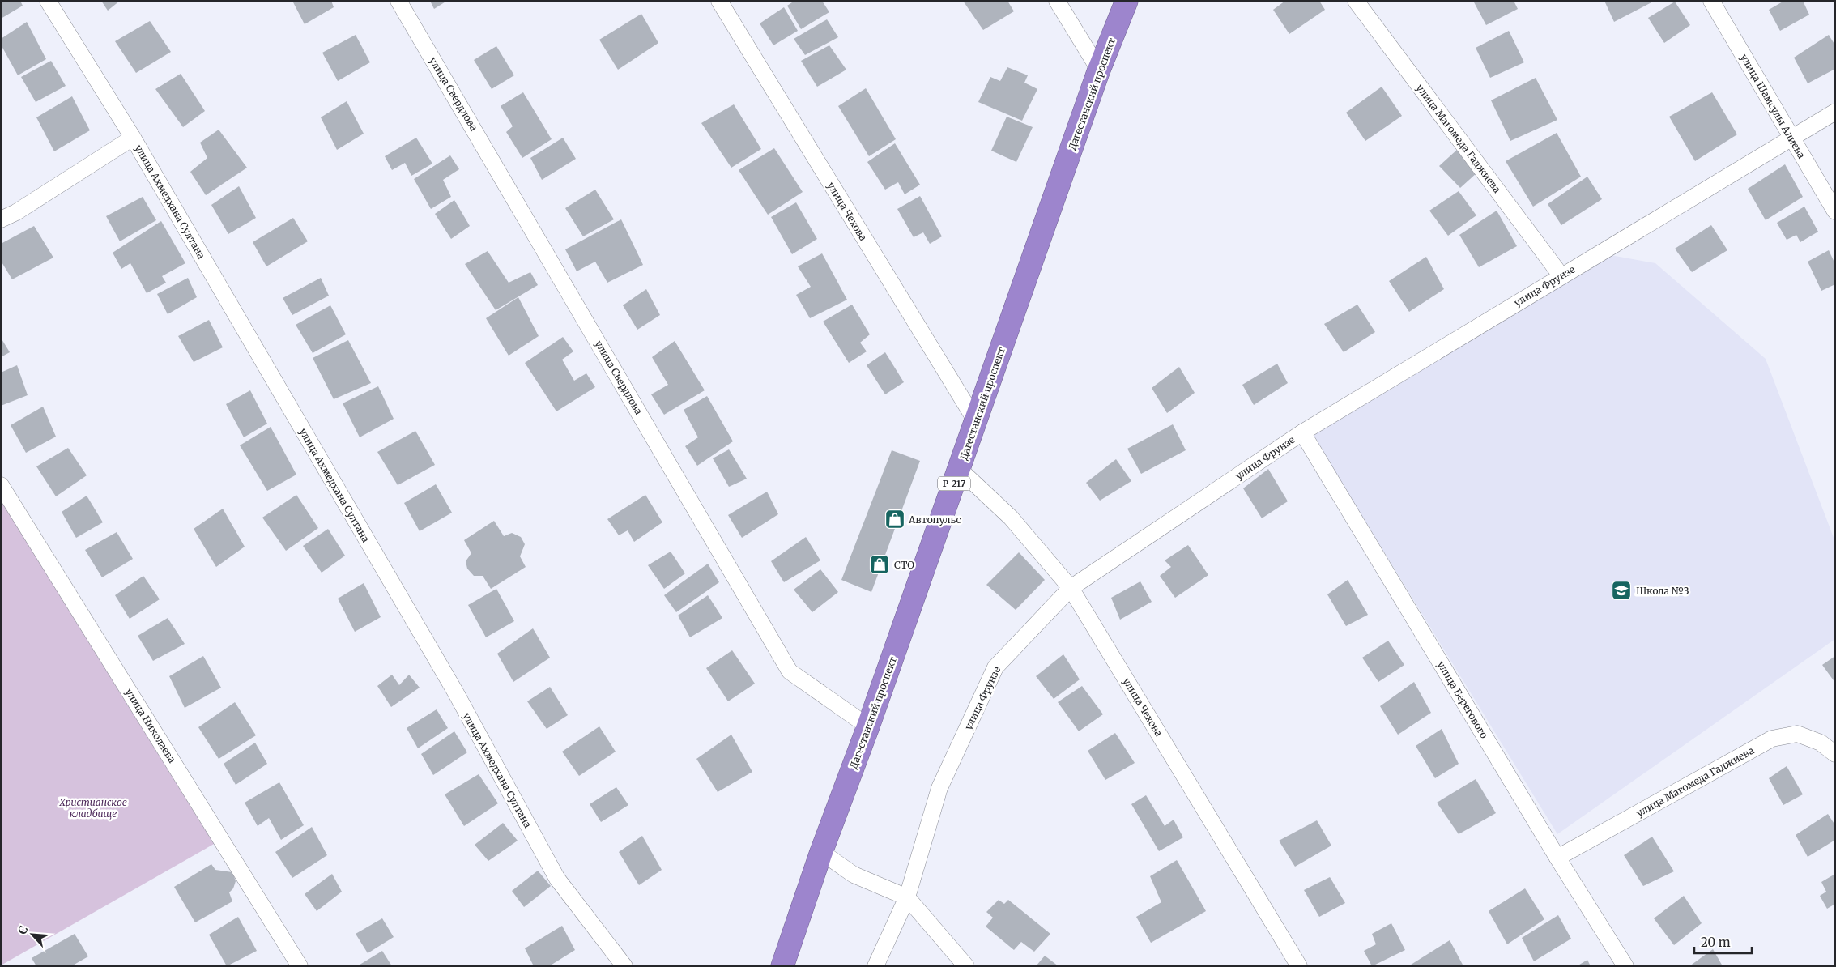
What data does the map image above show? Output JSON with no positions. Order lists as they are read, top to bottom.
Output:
{
  "streets": {
    "highway": ["Дагестанский проспект", "Р-217"],
    "street": [
      "улица Свердлова",
      "улица Шамсулы Алиева",
      "улица Магомеда Гаджиева",
      "улица Ахмедхана Султана",
      "улица Чехова",
      "улица Фрунзе",
      "улица Берегового",
      "улица Николаева"
    ]
  },
  "crossings": [
    ["улица Свердлова", "Дагестанский проспект"],
    ["Дагестанский проспект", "улица Чехова"],
    ["улица Шамсулы Алиева", "улица Фрунзе"],
    ["улица Магомеда Гаджиева", "улица Фрунзе"],
    ["улица Магомеда Гаджиева", "улица Берегового"],
    ["улица Чехова", "улица Фрунзе"],
    ["улица Фрунзе", "улица Берегового"]
  ],
  "parks": ["Христианское кладбище"],
  "places": {
    "shop": ["Автопульс", "СТО"],
    "school or university": ["Школа №3"]
  },
  "scale_bar": "20 m",
  "north": "top left"
}
